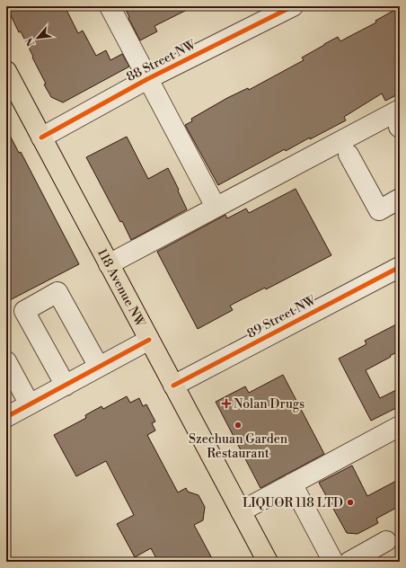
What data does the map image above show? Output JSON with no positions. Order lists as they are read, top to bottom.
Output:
{
  "streets": {
    "main road": ["118 Avenue NW"],
    "street": ["88 Street NW", "89 Street NW"]
  },
  "crossings": [
    ["88 Street NW", "118 Avenue NW"],
    ["118 Avenue NW", "89 Street NW"]
  ],
  "places": {
    "health": ["Nolan Drugs"],
    "other": ["Szechuan Garden Restaurant", "LIQUOR 118 LTD"]
  },
  "north": "bottom left"
}
